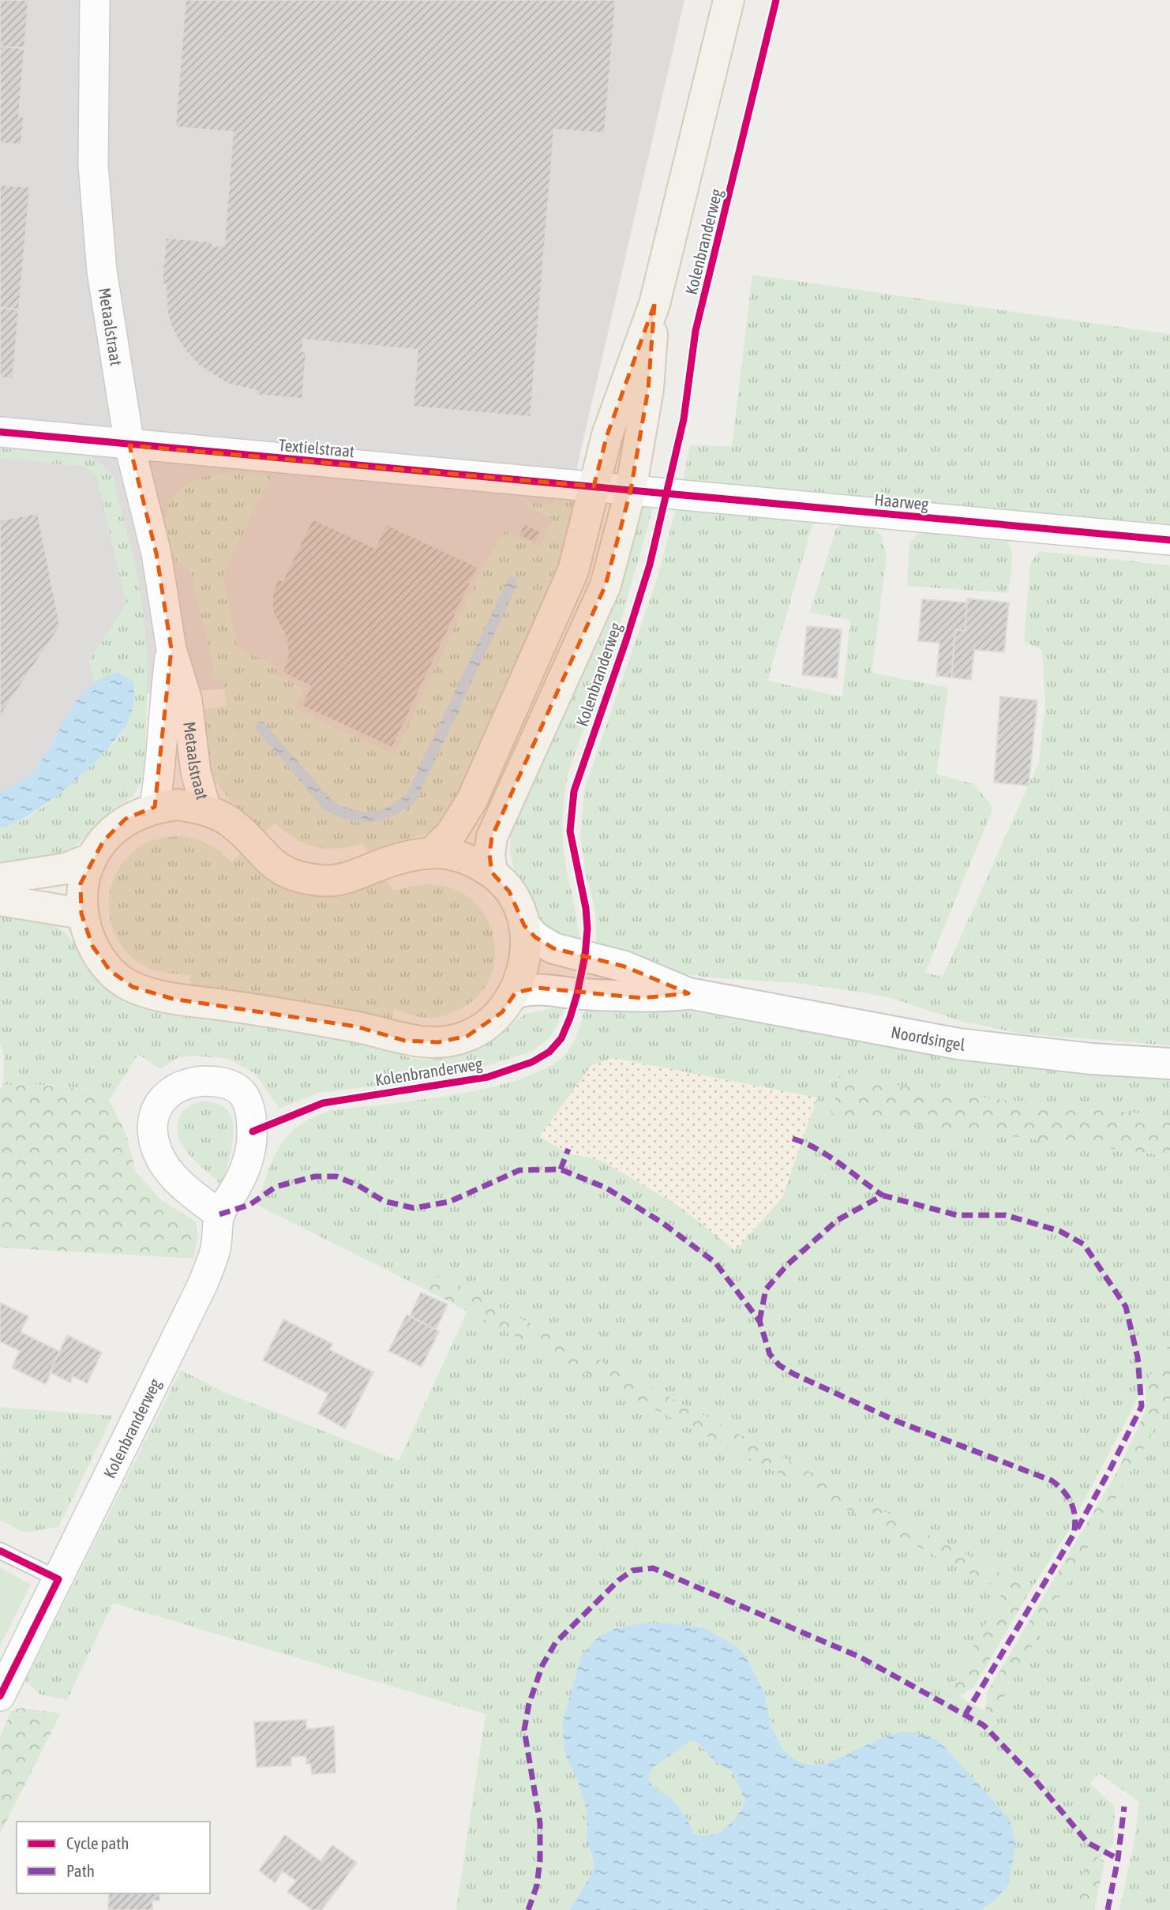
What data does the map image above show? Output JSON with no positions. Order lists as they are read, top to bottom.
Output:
{
  "streets": {
    "main road": ["Kolenbranderweg", "Noordsingel"],
    "street": ["Metaalstraat", "Textielstraat", "Haarweg"]
  },
  "crossings": [
    ["Kolenbranderweg", "Textielstraat"],
    ["Kolenbranderweg", "Haarweg"],
    ["Metaalstraat", "Textielstraat"],
    ["Textielstraat", "Haarweg"]
  ],
  "legend": ["Cycle path", "Path"]
}
